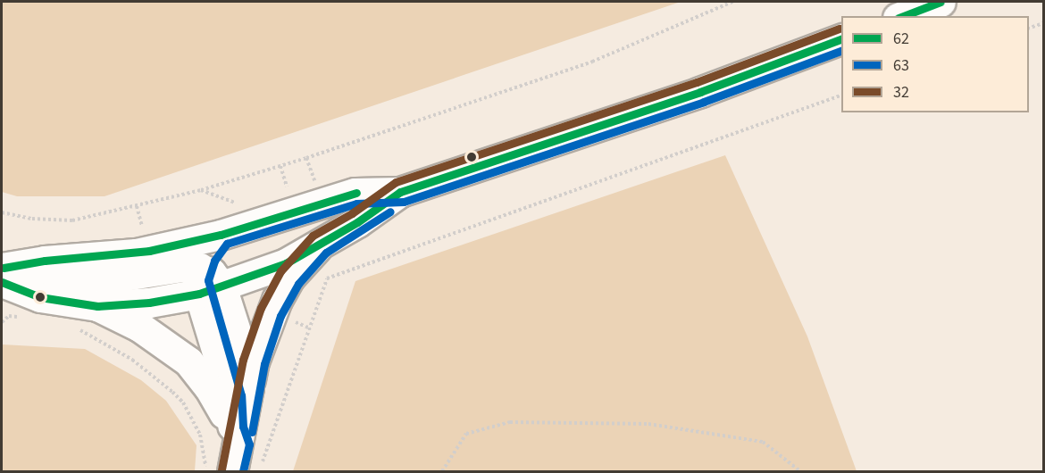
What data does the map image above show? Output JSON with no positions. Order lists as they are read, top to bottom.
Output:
{
  "lines": ["transit line 62", "transit line 32", "transit line 63"],
  "legend": ["62", "63", "32"]
}
